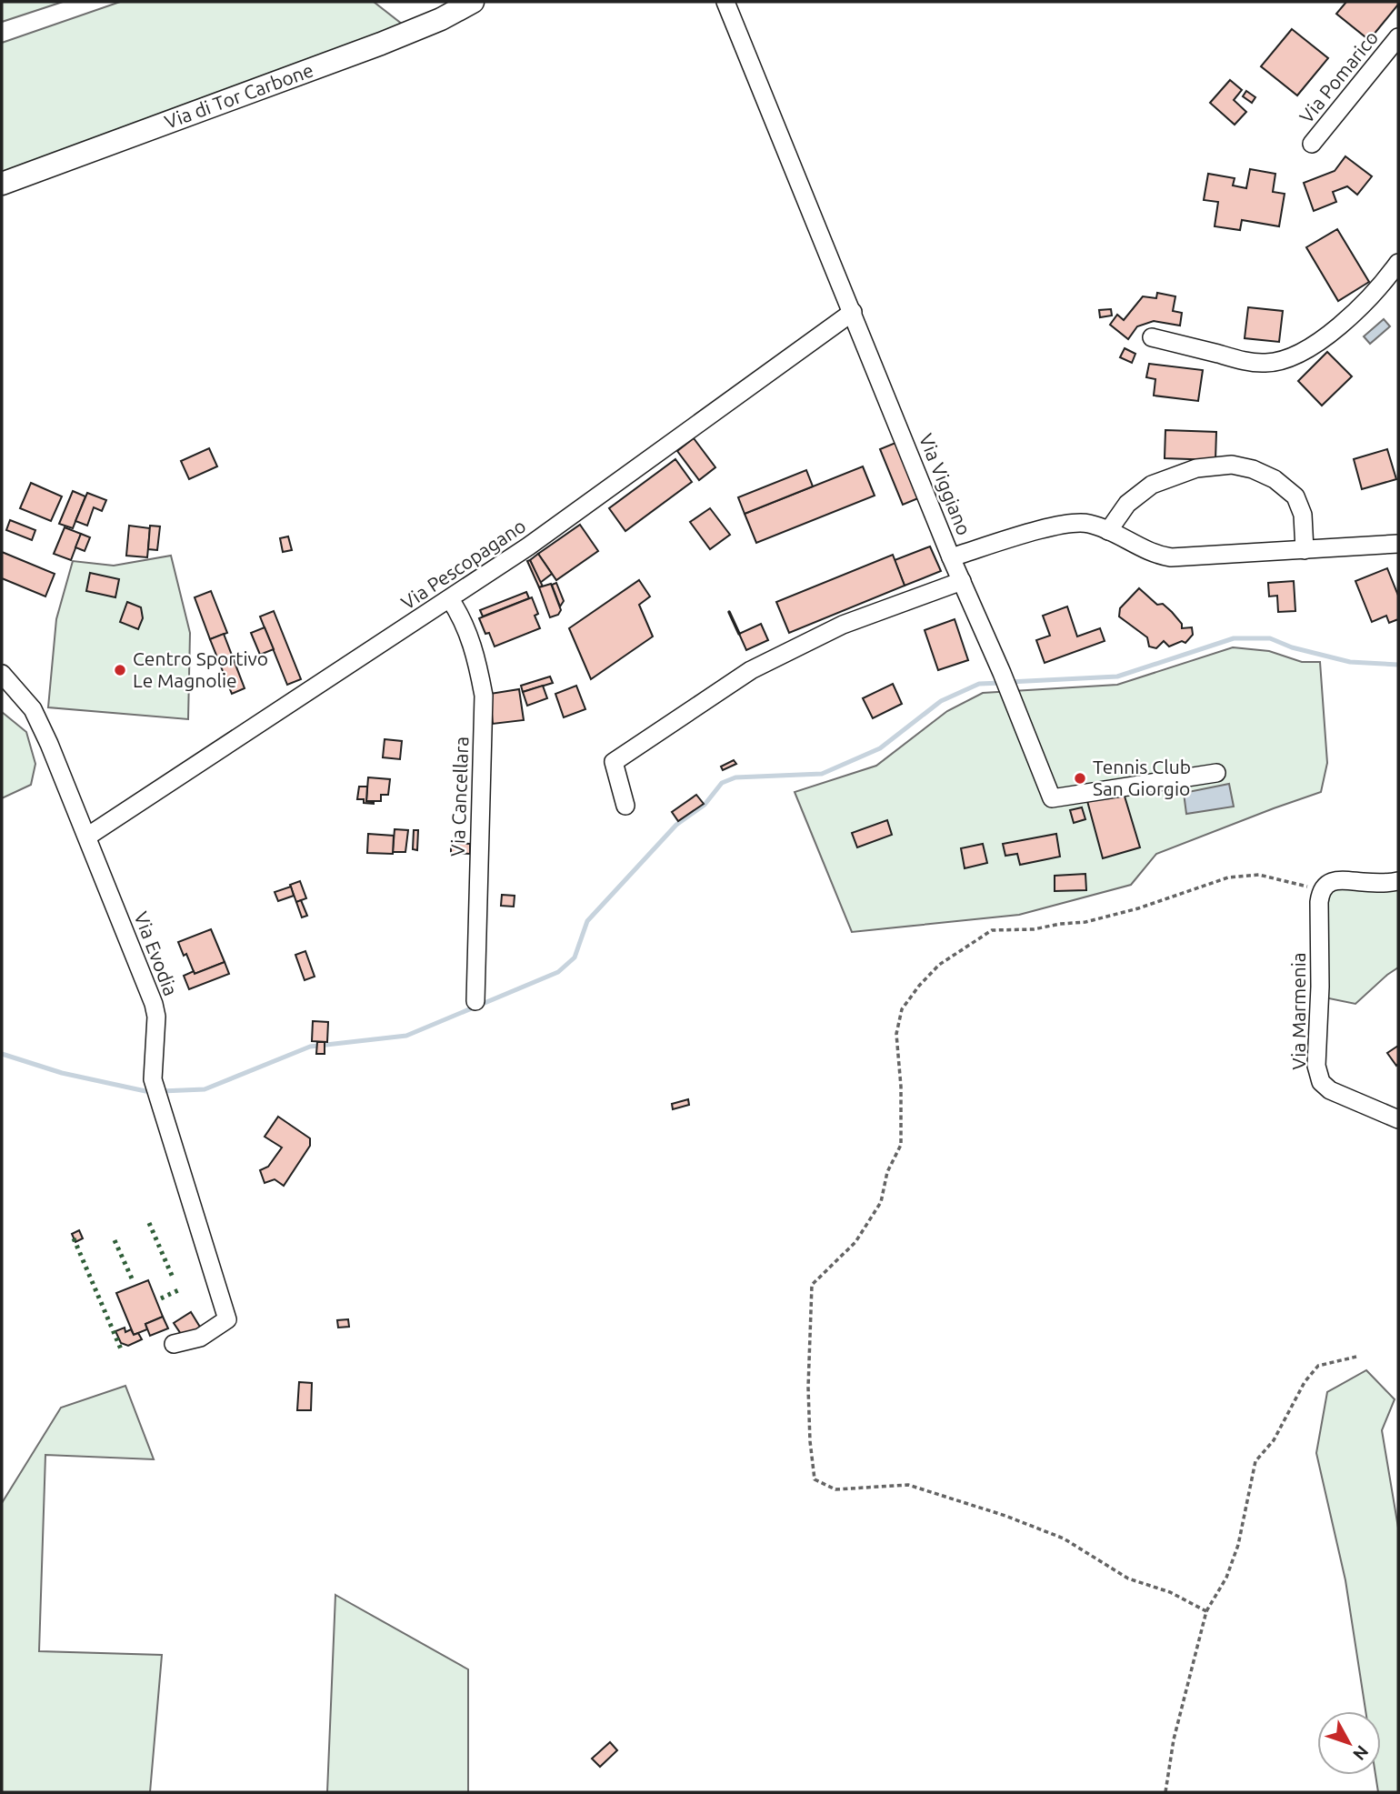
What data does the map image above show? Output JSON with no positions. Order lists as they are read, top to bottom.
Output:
{
  "streets": {
    "main road": ["Via di Tor Carbone"],
    "street": [
      "Via Pomarico",
      "Via Viggiano",
      "Via Pescopagano",
      "Via Cancellara",
      "Via Evodia",
      "Via Marmenia"
    ]
  },
  "crossings": [
    ["Via Viggiano", "Via Pescopagano"],
    ["Via Pescopagano", "Via Cancellara"],
    ["Via Pescopagano", "Via Evodia"]
  ],
  "places": ["Centro Sportivo Le Magnolie", "Tennis Club San Giorgio"],
  "north": "bottom right"
}
